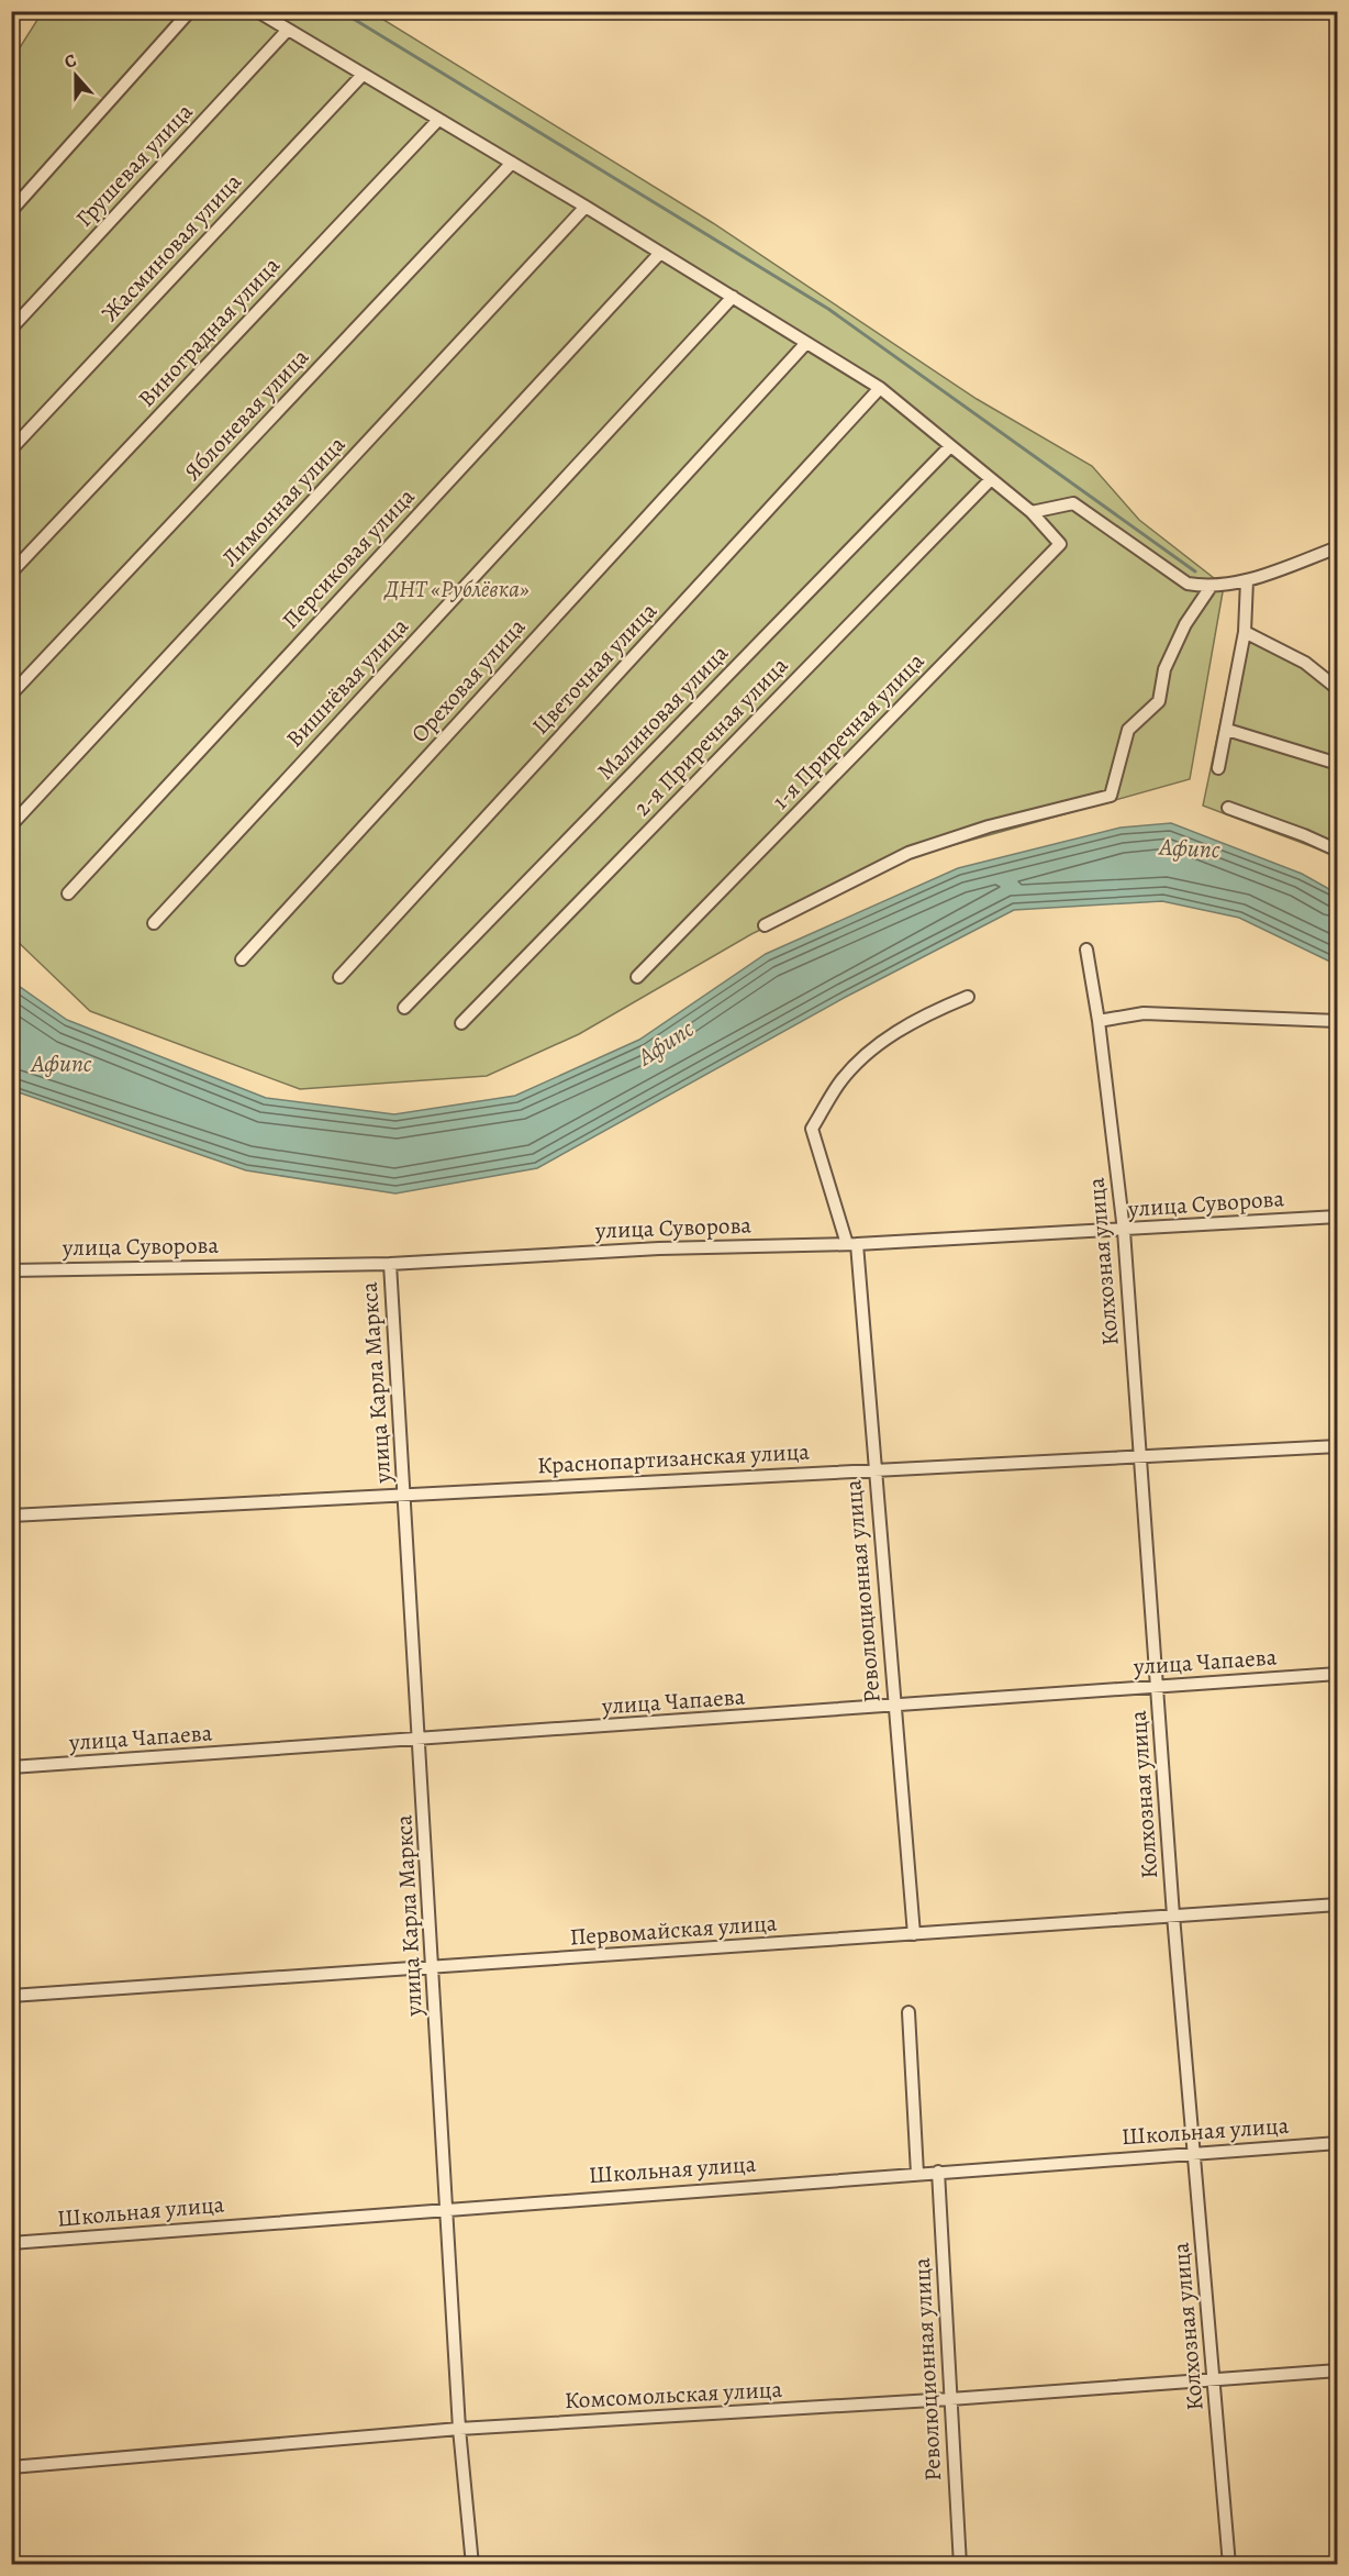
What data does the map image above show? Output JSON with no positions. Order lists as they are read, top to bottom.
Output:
{
  "streets": {
    "street": [
      "Грушевая улица",
      "Жасминовая улица",
      "Виноградная улица",
      "Яблоневая улица",
      "Лимонная улица",
      "Персиковая улица",
      "Цветочная улица",
      "Ореховая улица",
      "Вишнёвая улица",
      "Малиновая улица",
      "1-я Приречная улица",
      "2-я Приречная улица",
      "улица Суворова",
      "Колхозная улица",
      "улица Карла Маркса",
      "Краснопартизанская улица",
      "Революционная улица",
      "улица Чапаева",
      "Первомайская улица",
      "Школьная улица",
      "Комсомольская улица"
    ]
  },
  "crossings": [
    ["улица Суворова", "Колхозная улица"],
    ["улица Суворова", "улица Карла Маркса"],
    ["улица Суворова", "Революционная улица"],
    ["Колхозная улица", "Краснопартизанская улица"],
    ["Колхозная улица", "улица Чапаева"],
    ["Колхозная улица", "Первомайская улица"],
    ["Колхозная улица", "Школьная улица"],
    ["Колхозная улица", "Комсомольская улица"],
    ["улица Карла Маркса", "Краснопартизанская улица"],
    ["улица Карла Маркса", "улица Чапаева"],
    ["улица Карла Маркса", "Первомайская улица"],
    ["улица Карла Маркса", "Школьная улица"],
    ["улица Карла Маркса", "Комсомольская улица"],
    ["Краснопартизанская улица", "Революционная улица"],
    ["Революционная улица", "улица Чапаева"],
    ["Революционная улица", "Первомайская улица"],
    ["Революционная улица", "Школьная улица"],
    ["Революционная улица", "Комсомольская улица"]
  ],
  "water": ["Афипс"],
  "parks": ["ДНТ «Рублёвка»"],
  "north": "top"
}
